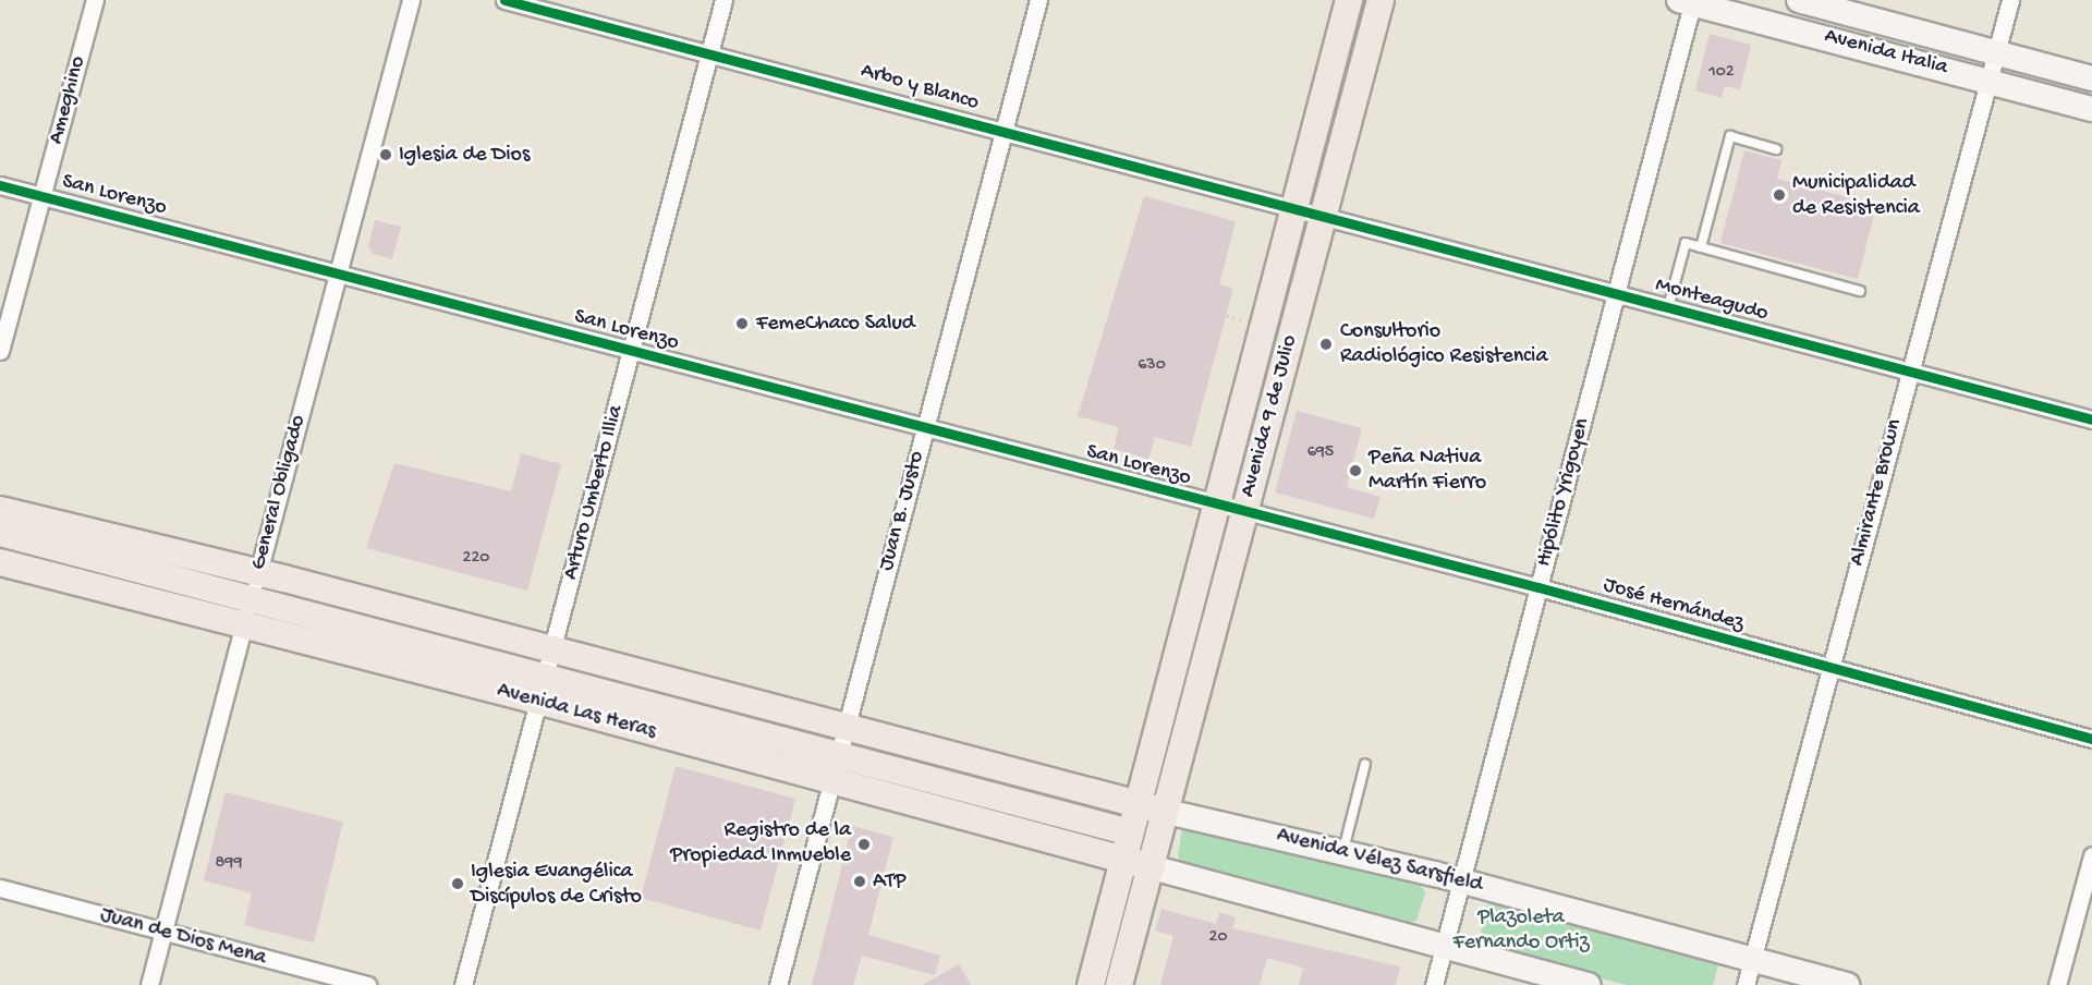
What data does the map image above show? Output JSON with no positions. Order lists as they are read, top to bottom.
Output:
{
  "streets": {
    "main road": [
      "Avenida Italia",
      "Avenida 9 de Julio",
      "Avenida Las Heras",
      "Avenida Vélez Sarsfield"
    ],
    "street": [
      "Arbo y Blanco",
      "Ameghino",
      "San Lorenzo",
      "Monteagudo",
      "General Obligado",
      "Arturo Umberto Illia",
      "Hipólito Yrigoyen",
      "Almirante Brown",
      "Juan B. Justo",
      "José Hernández",
      "Juan de Dios Mena"
    ]
  },
  "crossings": [
    ["Avenida Italia", "Hipólito Yrigoyen"],
    ["Avenida Italia", "Almirante Brown"],
    ["Arbo y Blanco", "Monteagudo"],
    ["Arbo y Blanco", "Avenida 9 de Julio"],
    ["Arbo y Blanco", "Arturo Umberto Illia"],
    ["Arbo y Blanco", "Juan B. Justo"],
    ["Ameghino", "San Lorenzo"],
    ["San Lorenzo", "Avenida 9 de Julio"],
    ["San Lorenzo", "General Obligado"],
    ["San Lorenzo", "Arturo Umberto Illia"],
    ["San Lorenzo", "Juan B. Justo"],
    ["San Lorenzo", "José Hernández"],
    ["Monteagudo", "Avenida 9 de Julio"],
    ["Monteagudo", "Hipólito Yrigoyen"],
    ["Monteagudo", "Almirante Brown"],
    ["Avenida 9 de Julio", "José Hernández"],
    ["Avenida 9 de Julio", "Avenida Las Heras"],
    ["Avenida 9 de Julio", "Avenida Vélez Sarsfield"],
    ["General Obligado", "Avenida Las Heras"],
    ["General Obligado", "Juan de Dios Mena"],
    ["Arturo Umberto Illia", "Avenida Las Heras"],
    ["Hipólito Yrigoyen", "José Hernández"],
    ["Hipólito Yrigoyen", "Avenida Vélez Sarsfield"],
    ["Almirante Brown", "José Hernández"],
    ["Almirante Brown", "Avenida Vélez Sarsfield"],
    ["Juan B. Justo", "Avenida Las Heras"],
    ["Avenida Las Heras", "Avenida Vélez Sarsfield"]
  ],
  "parks": ["Plazoleta Fernando Ortiz"],
  "places": [
    "Iglesia de Dios",
    "Municipalidad de Resistencia",
    "FemeChaco Salud",
    "Consultorio Radiológico Resistencia",
    "Peña Nativa Martín Fierro",
    "Registro de la Propiedad Inmueble",
    "ATP",
    "Iglesia Evangélica Discípulos de Cristo"
  ],
  "house_numbers": [
    "102",
    "630",
    "695",
    "220",
    "899",
    "20"
  ]
}
